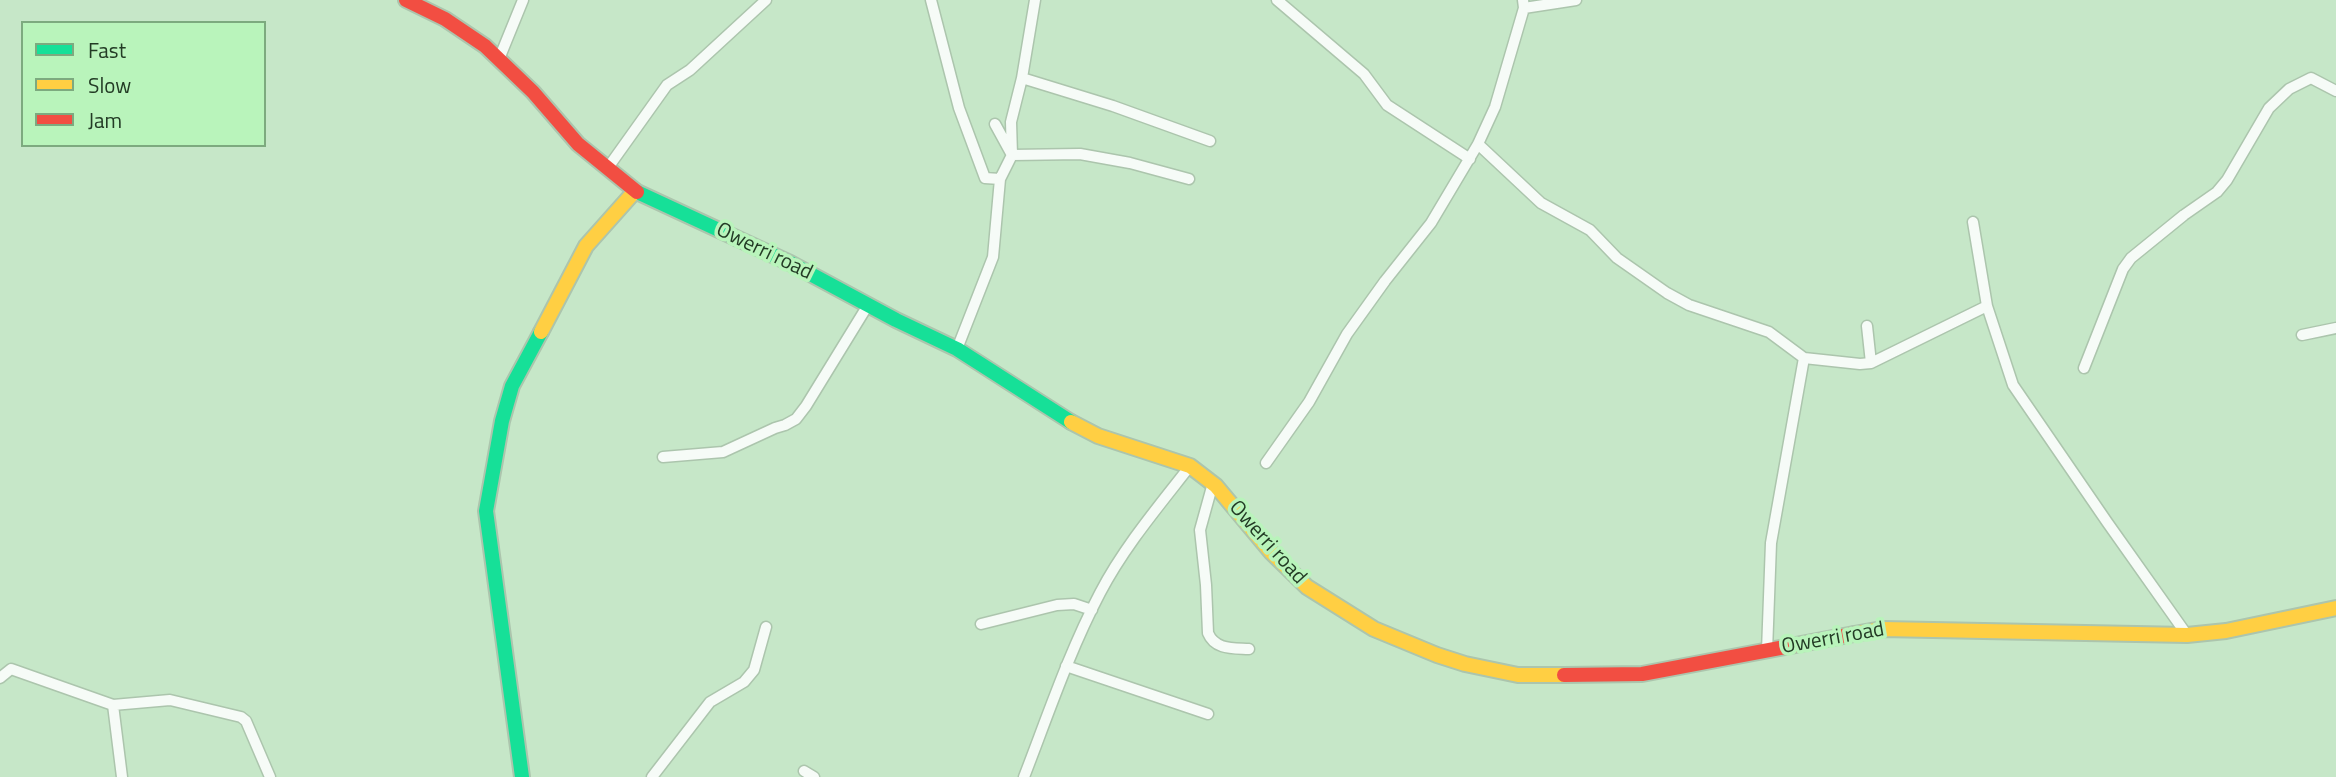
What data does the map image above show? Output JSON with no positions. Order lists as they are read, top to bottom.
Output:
{
  "streets": {
    "main road": ["Owerri road"]
  },
  "legend": ["Fast", "Slow", "Jam"]
}
